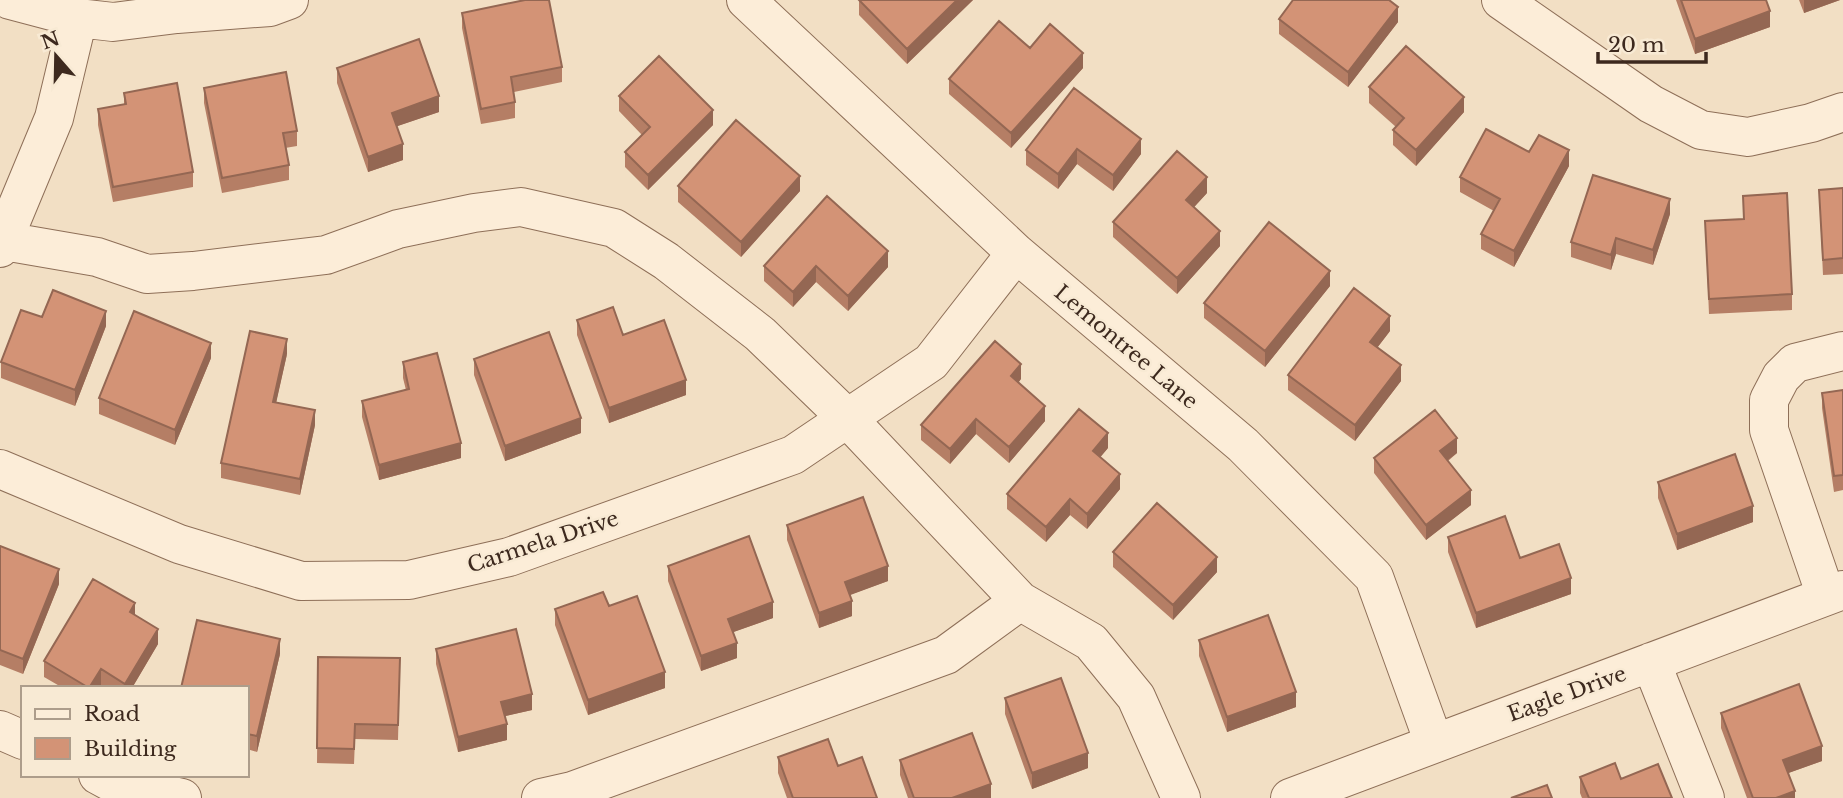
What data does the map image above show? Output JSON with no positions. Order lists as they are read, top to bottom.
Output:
{
  "streets": {
    "street": ["Lemontree Lane", "Carmela Drive", "Eagle Drive"]
  },
  "crossings": [
    ["Lemontree Lane", "Carmela Drive"],
    ["Lemontree Lane", "Eagle Drive"]
  ],
  "legend": ["Road", "Building"],
  "scale_bar": "20 m",
  "north": "top"
}
